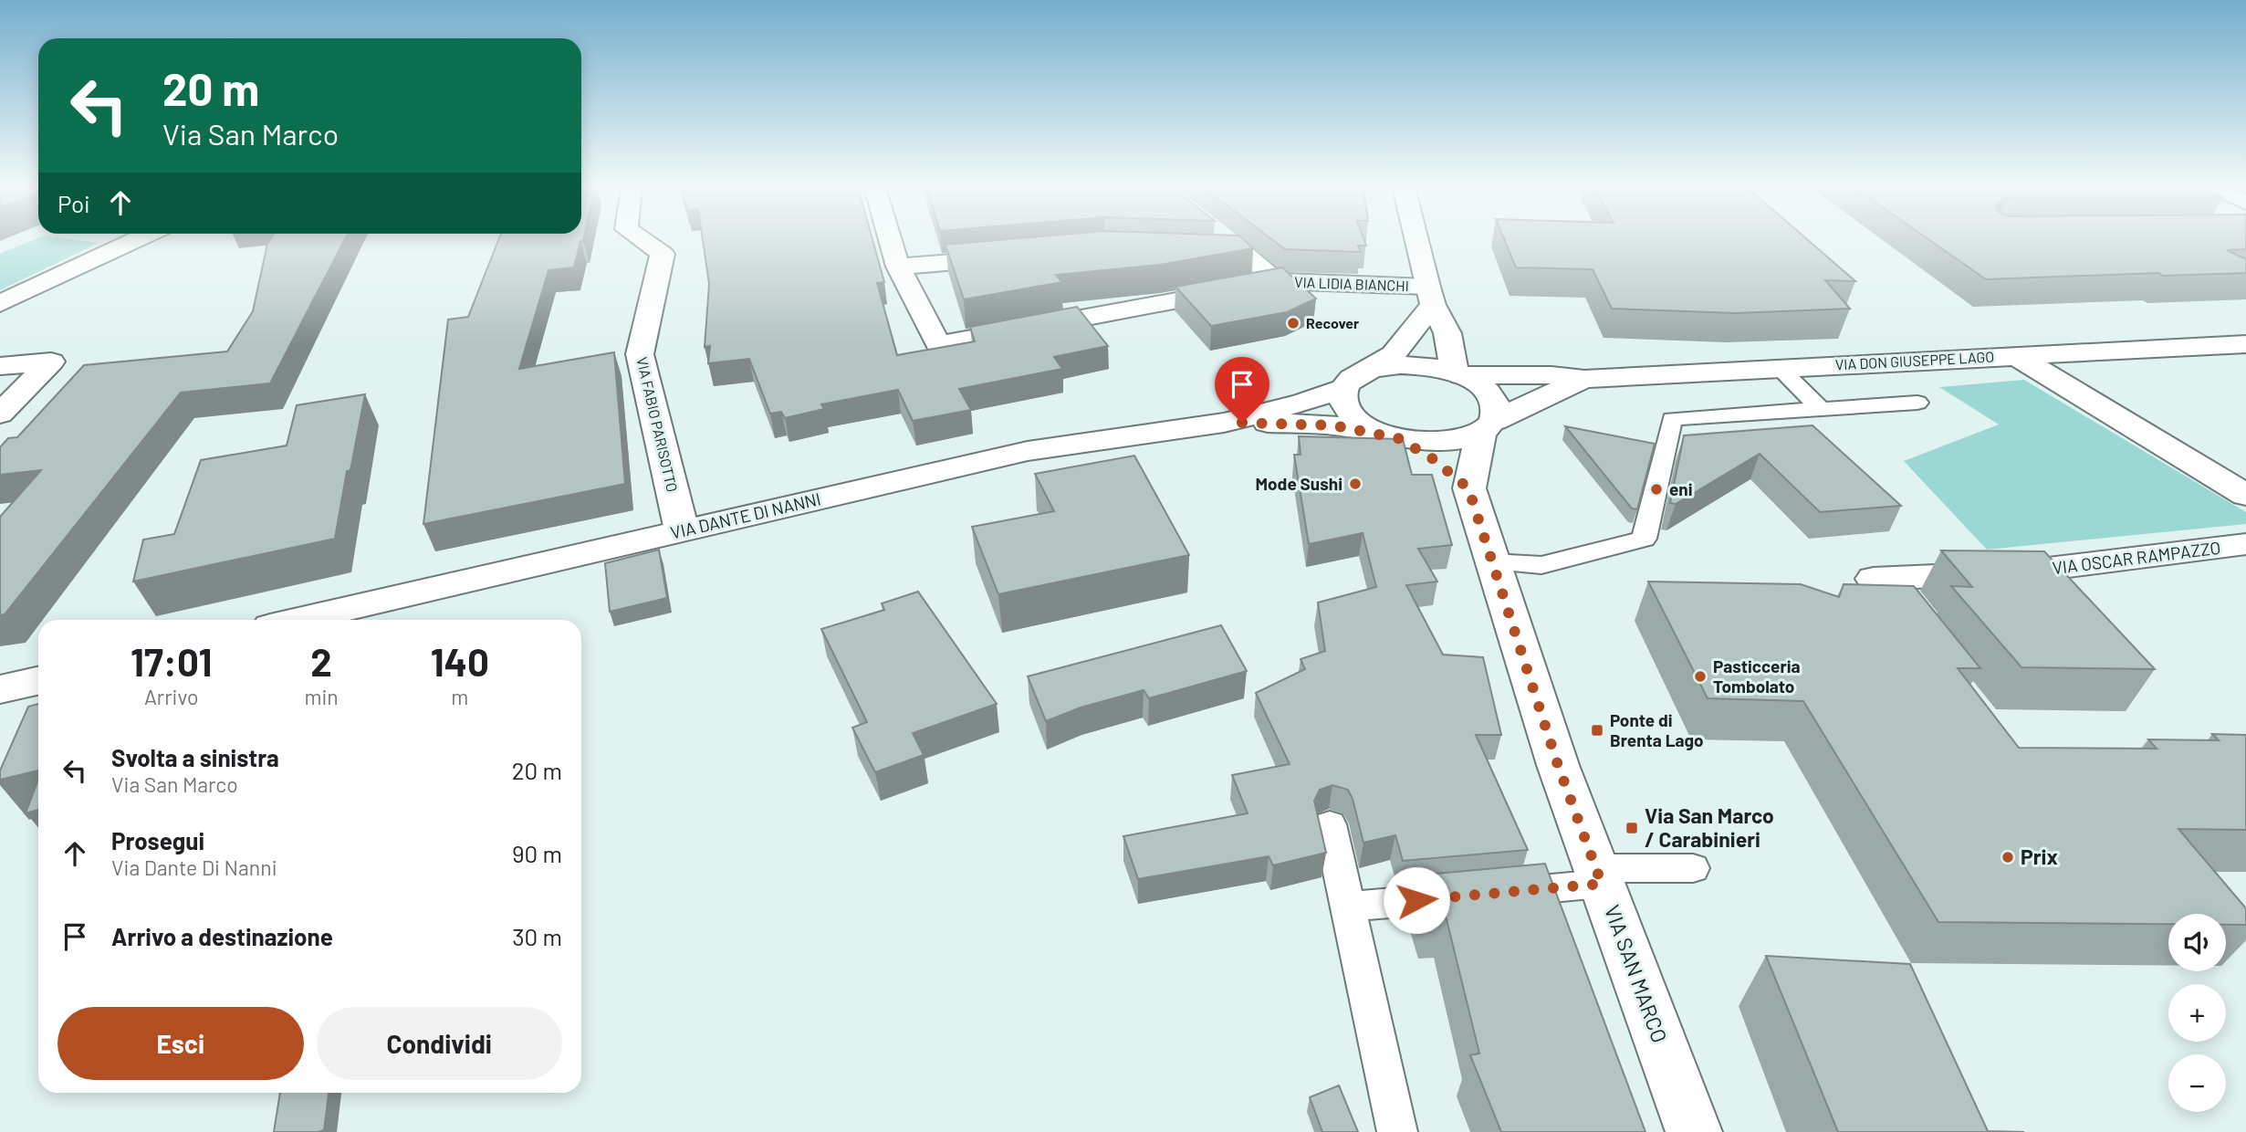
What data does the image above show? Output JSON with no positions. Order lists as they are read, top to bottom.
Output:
{
  "streets": {
    "street": [
      "VIA LIDIA BIANCHI",
      "VIA DON GIUSEPPE LAGO",
      "VIA FABIO PARISOTTO",
      "VIA DANTE DI NANNI",
      "VIA OSCAR RAMPAZZO",
      "VIA SAN MARCO"
    ]
  },
  "crossings": [
    ["VIA DON GIUSEPPE LAGO", "VIA DANTE DI NANNI"],
    ["VIA DON GIUSEPPE LAGO", "VIA SAN MARCO"],
    ["VIA FABIO PARISOTTO", "VIA DANTE DI NANNI"]
  ],
  "places": {
    "other": [
      "Recover",
      "Mode Sushi",
      "eni",
      "Pasticceria Tombolato",
      "Prix"
    ],
    "transit": ["Ponte di Brenta Lago", "Via San Marco / Carabinieri"]
  },
  "page": {
    "turn": ["20 m", "Via San Marco"],
    "then": "Poi",
    "eta": [
      "17:01",
      "Arrivo",
      "2",
      "min",
      "140",
      "m"
    ],
    "list": [
      {
        "name": "Svolta a sinistra",
        "note": "Via San Marco",
        "value": "20 m"
      },
      {
        "name": "Prosegui",
        "note": "Via Dante Di Nanni",
        "value": "90 m"
      },
      {
        "name": "Arrivo a destinazione",
        "value": "30 m"
      }
    ],
    "map_buttons": ["+", "−"],
    "buttons": ["Esci", "Condividi"]
  }
}
